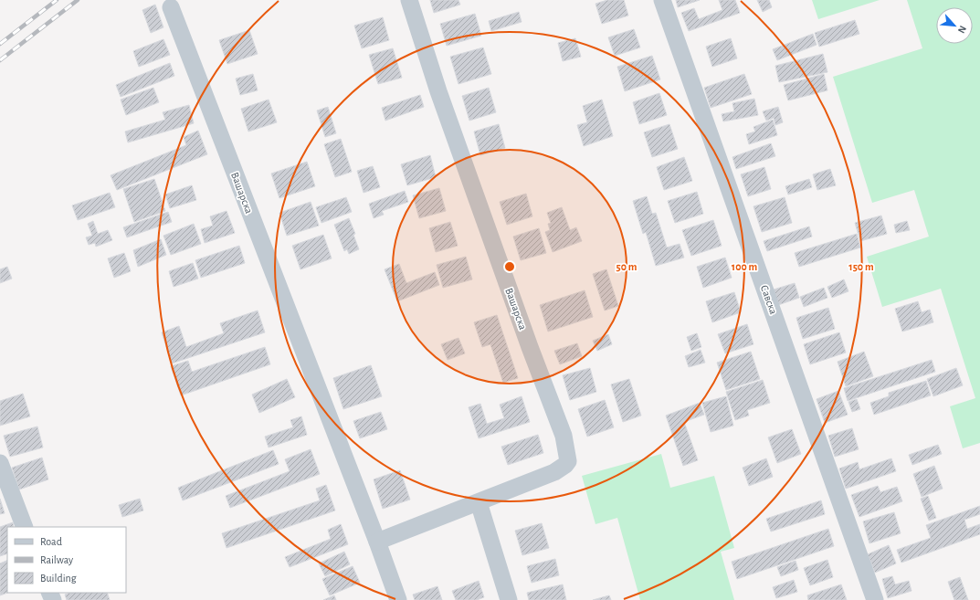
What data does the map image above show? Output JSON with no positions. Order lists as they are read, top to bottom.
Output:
{
  "streets": {
    "street": ["Вашарска", "Савска"]
  },
  "legend": ["Road", "Railway", "Building"],
  "north": "bottom right",
  "rings": ["50 m", "100 m", "150 m"]
}
